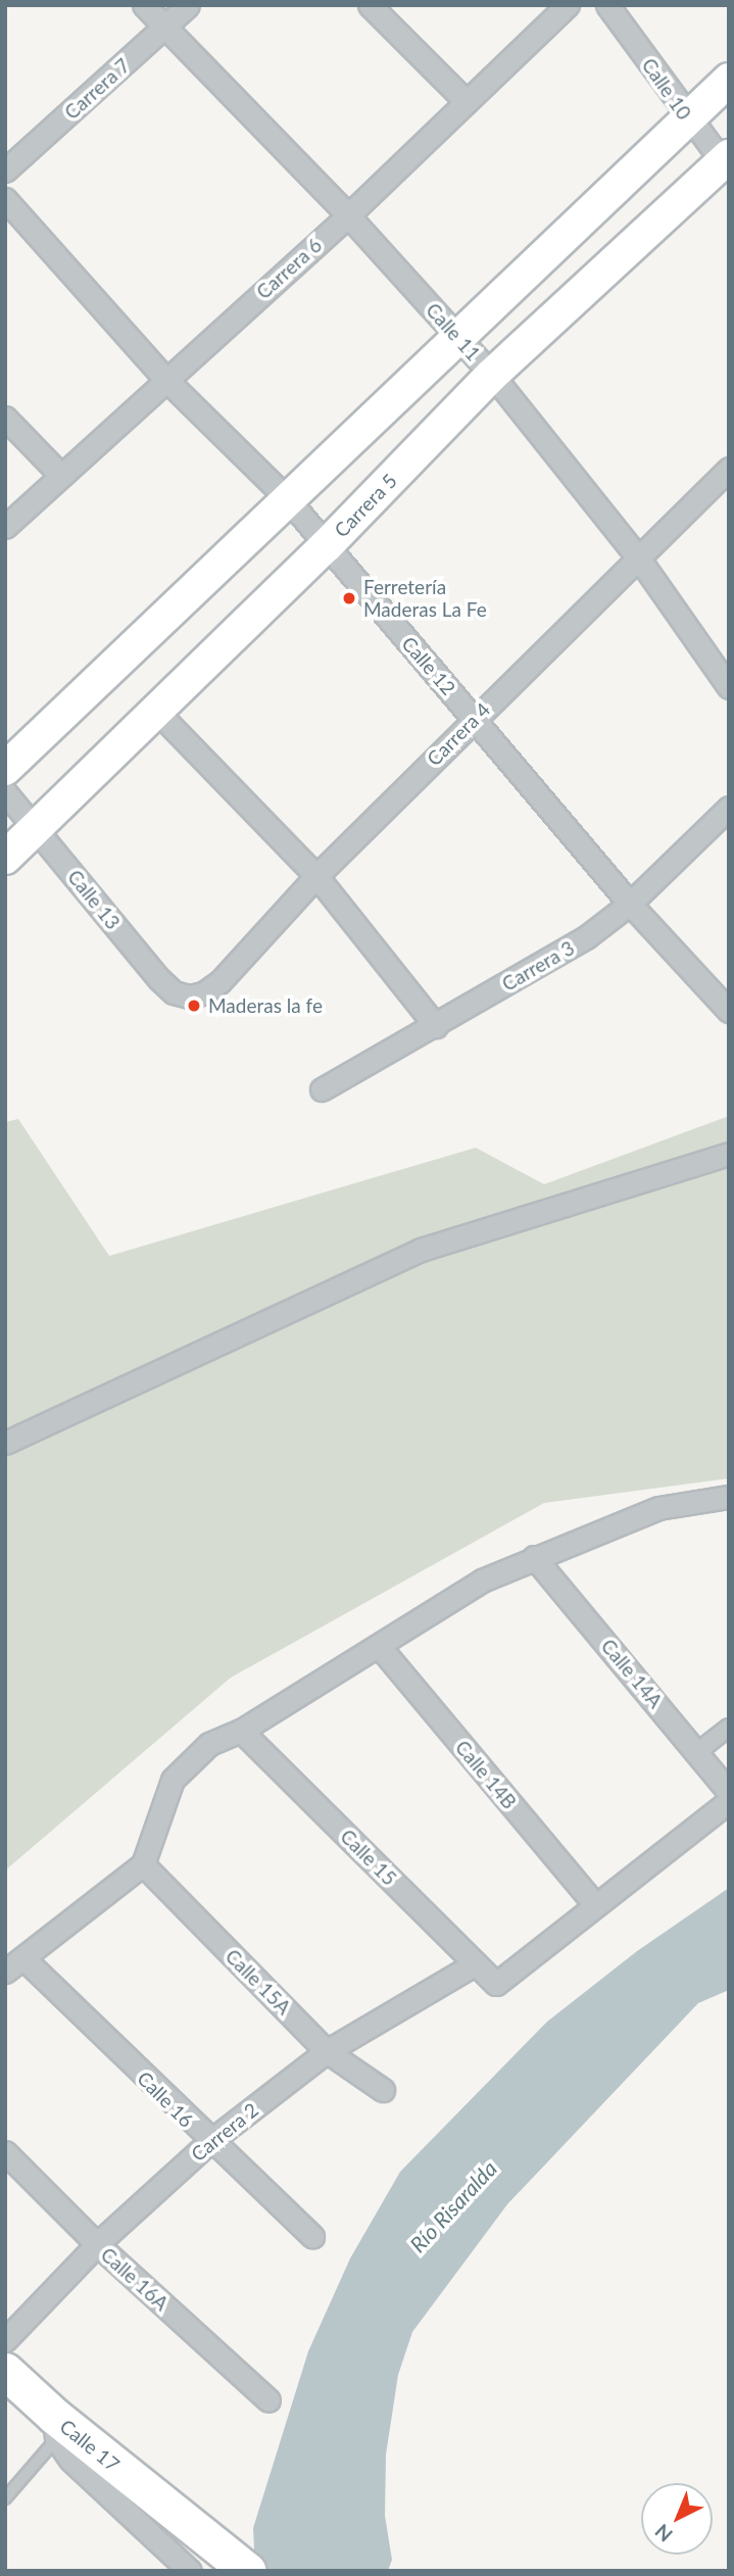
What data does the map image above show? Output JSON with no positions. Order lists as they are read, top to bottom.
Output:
{
  "streets": {
    "main road": ["Carrera 5", "Calle 17"],
    "street": [
      "Carrera 7",
      "Calle 10",
      "Carrera 6",
      "Calle 11",
      "Calle 12",
      "Carrera 4",
      "Calle 13",
      "Carrera 3",
      "Calle 14A",
      "Calle 14B",
      "Calle 15",
      "Calle 15A",
      "Calle 16",
      "Carrera 2",
      "Calle 16A"
    ]
  },
  "crossings": [
    ["Carrera 7", "Calle 11"],
    ["Calle 10", "Carrera 5"],
    ["Carrera 6", "Calle 11"],
    ["Carrera 6", "Calle 12"],
    ["Calle 11", "Carrera 5"],
    ["Calle 11", "Carrera 4"],
    ["Carrera 5", "Calle 12"],
    ["Carrera 5", "Calle 13"],
    ["Calle 12", "Carrera 4"],
    ["Calle 12", "Carrera 3"],
    ["Carrera 4", "Calle 13"],
    ["Calle 14B", "Calle 15"],
    ["Calle 15", "Carrera 2"],
    ["Calle 15A", "Carrera 2"],
    ["Calle 16", "Carrera 2"],
    ["Carrera 2", "Calle 16A"]
  ],
  "water": ["Río Risaralda"],
  "places": ["Ferretería Maderas La Fe", "Maderas la fe"],
  "north": "bottom left"
}
